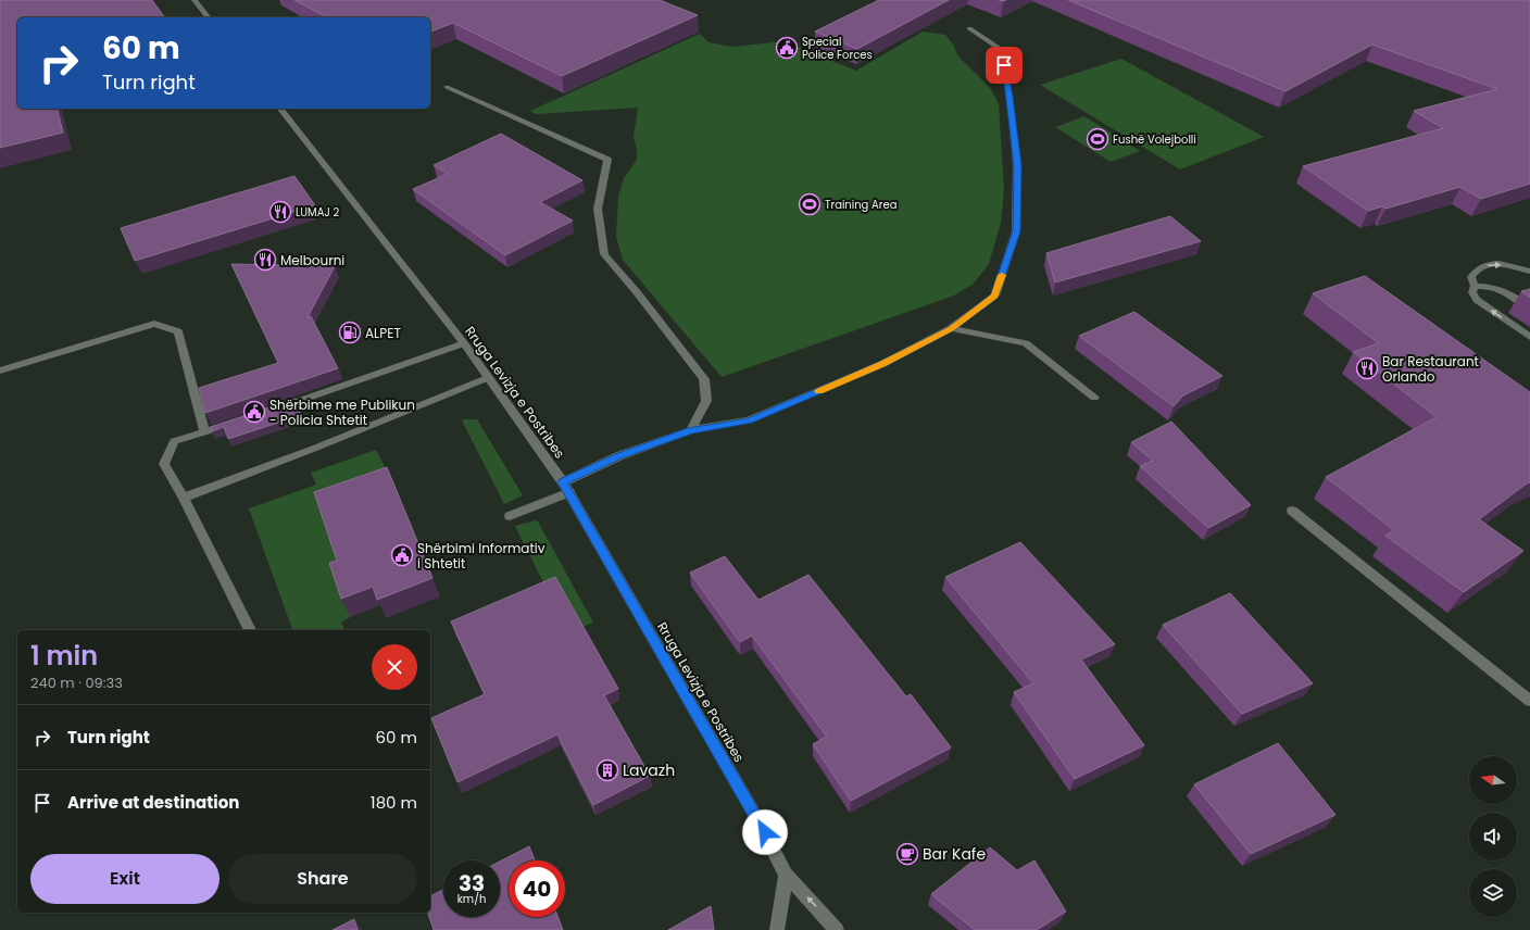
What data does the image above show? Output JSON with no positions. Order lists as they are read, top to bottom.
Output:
{
  "streets": {
    "street": ["Rruga Levizja e Postribes"]
  },
  "places": {
    "public building": ["Special Police Forces", "Shërbime me Publikun - Policia Shtetit", "Shërbimi Informativ i Shtetit"],
    "sports": ["Fushë Volejbolli", "Training Area"],
    "restaurant": ["LUMAJ 2", "Melbourni", "Bar Restaurant Orlando"],
    "fuel station": ["ALPET"],
    "building": ["Lavazh"],
    "cafe": ["Bar Kafe"]
  },
  "north": "left",
  "page": {
    "turn": ["60 m", "Turn right"],
    "heading": ["1 min", "240 m · 09:33"],
    "list": [
      {
        "name": "Turn right",
        "value": "60 m"
      },
      {
        "name": "Arrive at destination",
        "value": "180 m"
      }
    ],
    "buttons": ["Exit", "Share"],
    "speed": "33 km/h",
    "limit": "40"
  }
}
